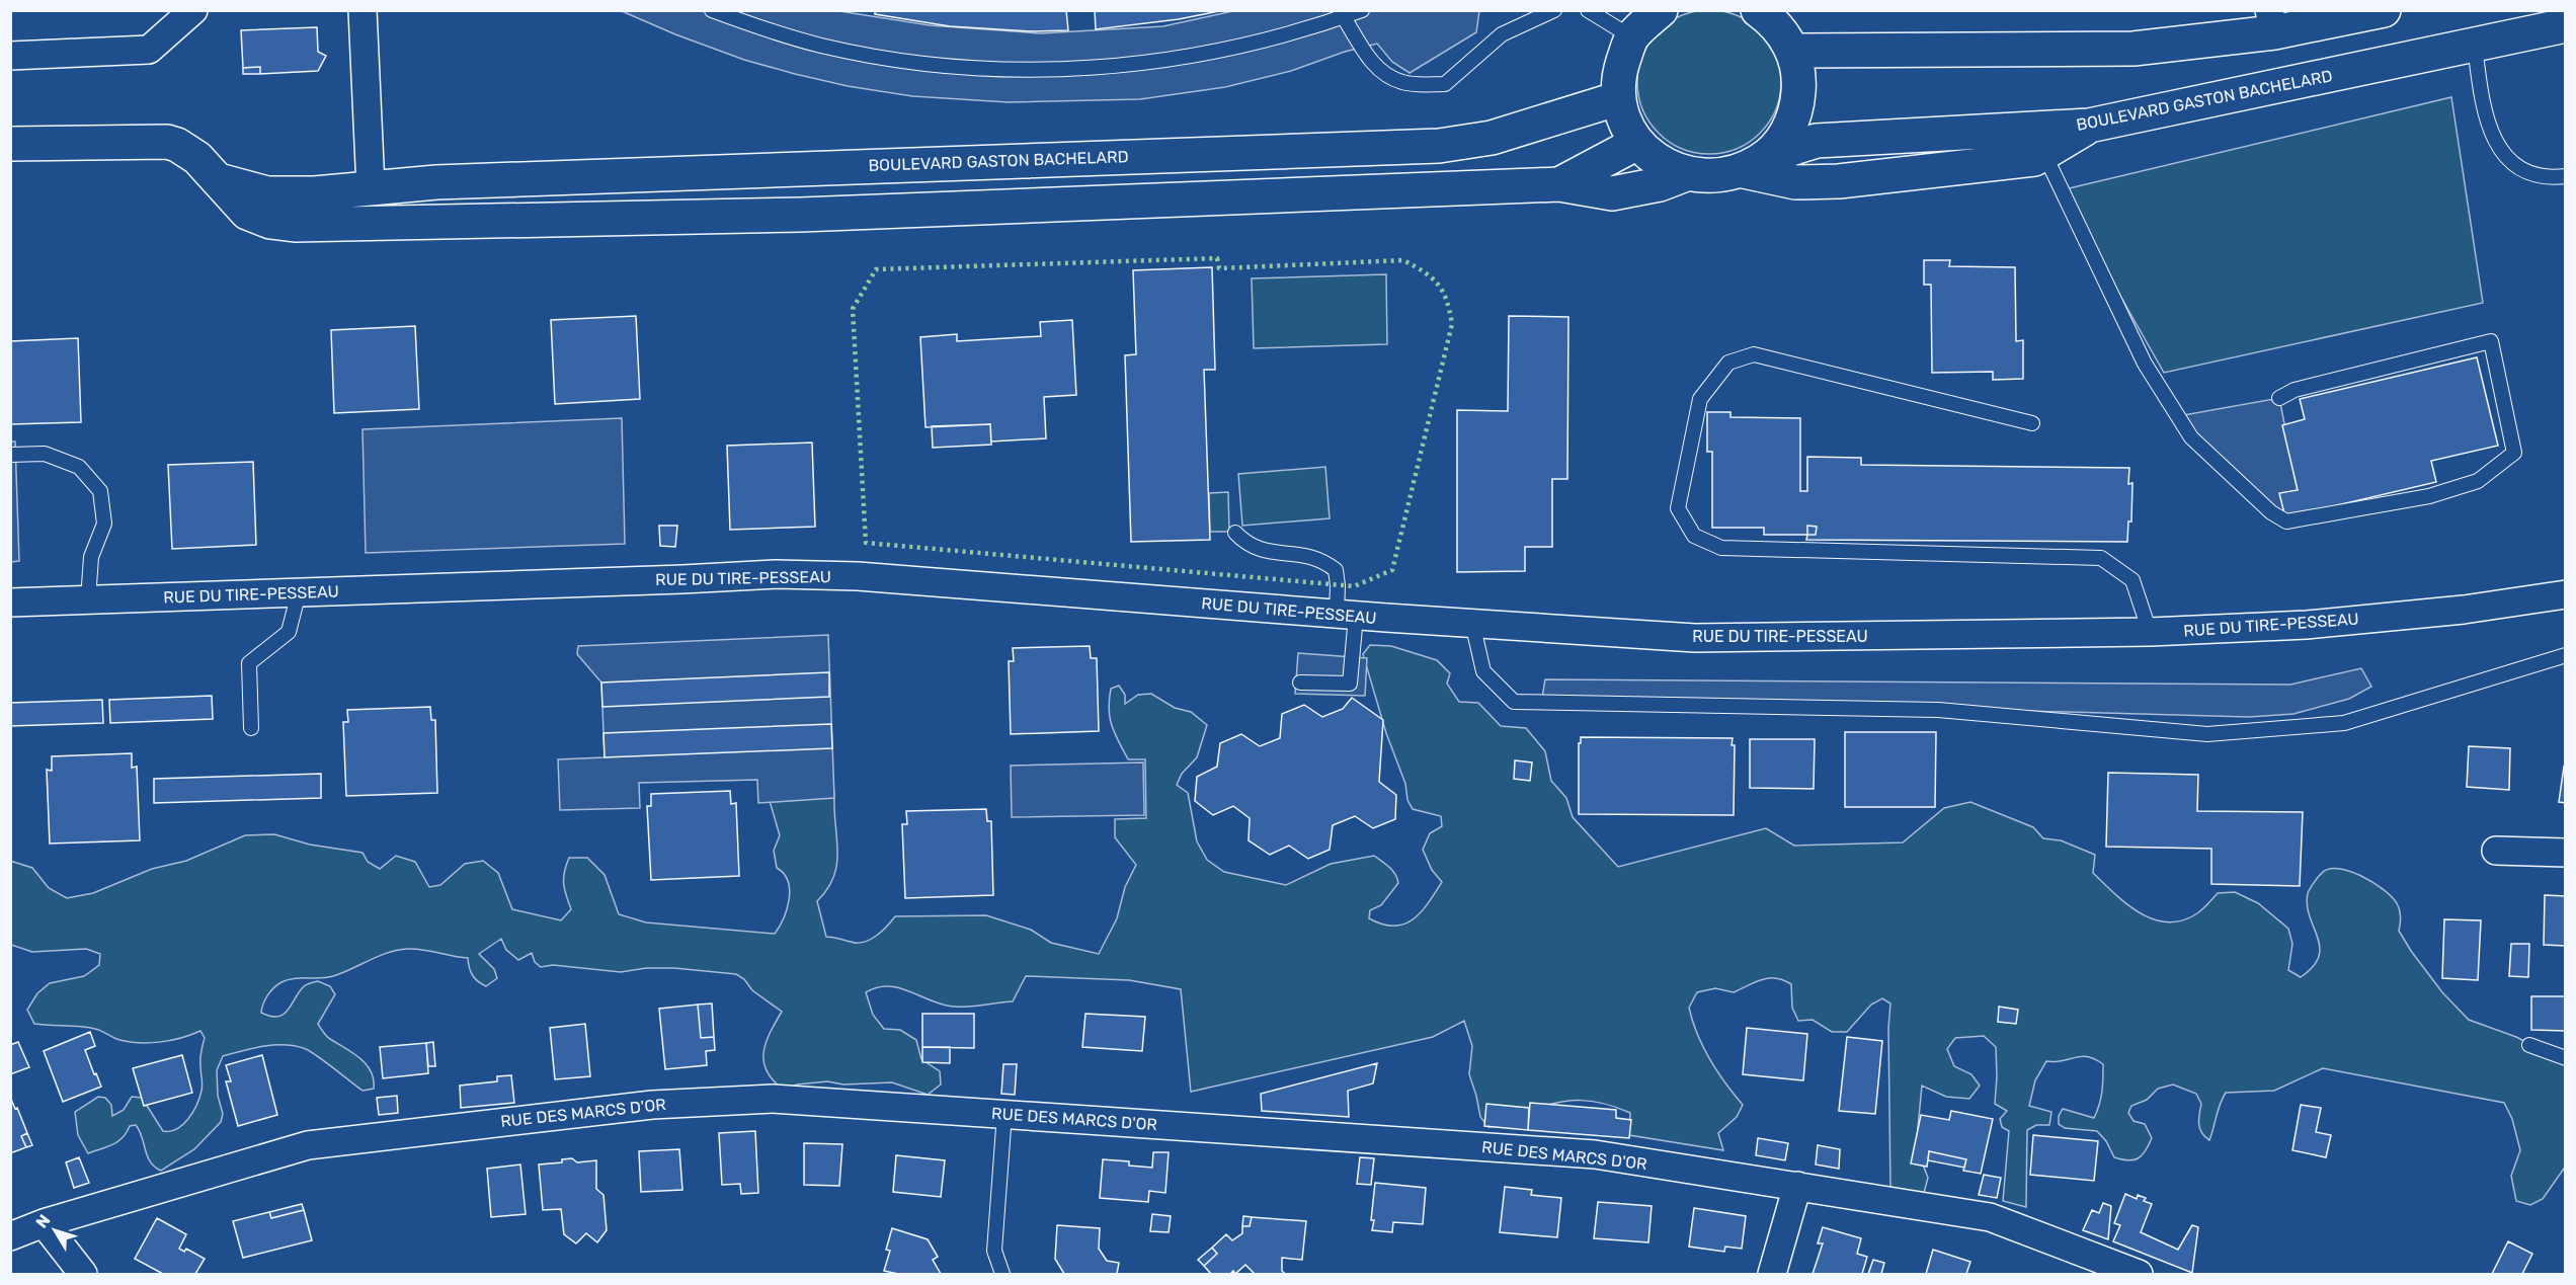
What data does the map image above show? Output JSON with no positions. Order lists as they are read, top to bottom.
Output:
{
  "streets": {
    "street": ["BOULEVARD GASTON BACHELARD", "RUE DU TIRE-PESSEAU", "RUE DES MARCS D'OR"]
  },
  "north": "top left"
}
